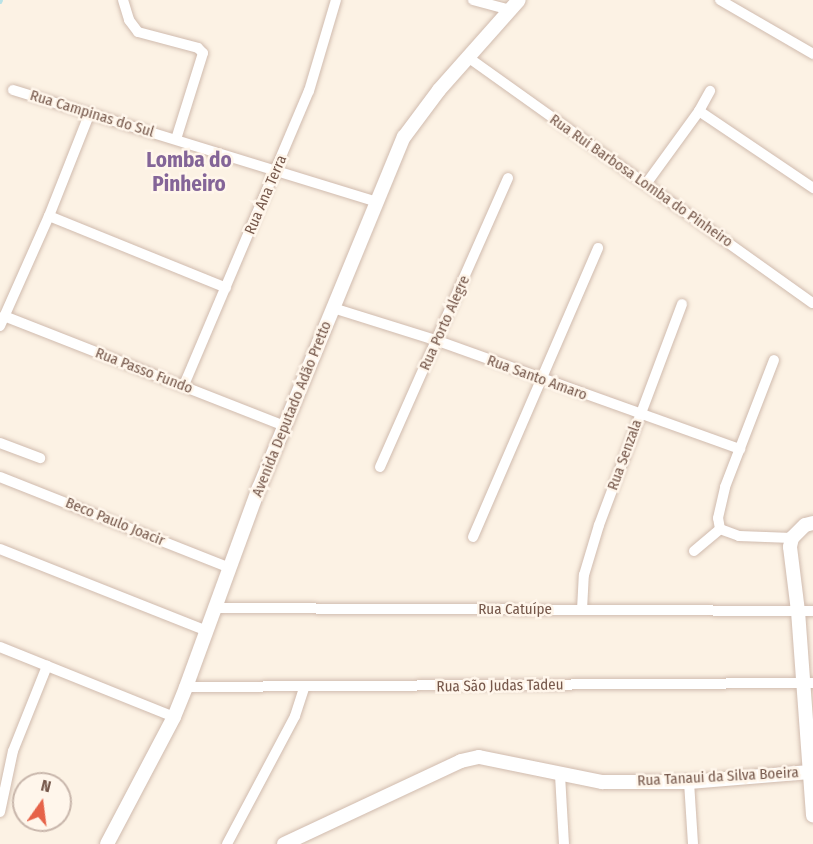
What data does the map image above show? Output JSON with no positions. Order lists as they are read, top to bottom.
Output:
{
  "streets": {
    "street": [
      "Rua Campinas do Sul",
      "Rua Rui Barbosa Lomba do Pinheiro",
      "Rua Ana Terra",
      "Rua Porto Alegre",
      "Rua Passo Fundo",
      "Rua Santo Amaro",
      "Avenida Deputado Adão Pretto",
      "Rua Senzala",
      "Beco Paulo Joacir",
      "Rua Catuípe",
      "Rua São Judas Tadeu",
      "Rua Tanaui da Silva Boeira"
    ]
  },
  "crossings": [
    ["Rua Campinas do Sul", "Rua Ana Terra"],
    ["Rua Campinas do Sul", "Avenida Deputado Adão Pretto"],
    ["Rua Rui Barbosa Lomba do Pinheiro", "Avenida Deputado Adão Pretto"],
    ["Rua Ana Terra", "Rua Passo Fundo"],
    ["Rua Porto Alegre", "Rua Santo Amaro"],
    ["Rua Passo Fundo", "Avenida Deputado Adão Pretto"],
    ["Rua Santo Amaro", "Avenida Deputado Adão Pretto"],
    ["Rua Santo Amaro", "Rua Senzala"],
    ["Avenida Deputado Adão Pretto", "Beco Paulo Joacir"],
    ["Avenida Deputado Adão Pretto", "Rua Catuípe"],
    ["Avenida Deputado Adão Pretto", "Rua São Judas Tadeu"],
    ["Rua Senzala", "Rua Catuípe"]
  ],
  "districts": ["Lomba do Pinheiro"],
  "north": "top"
}
